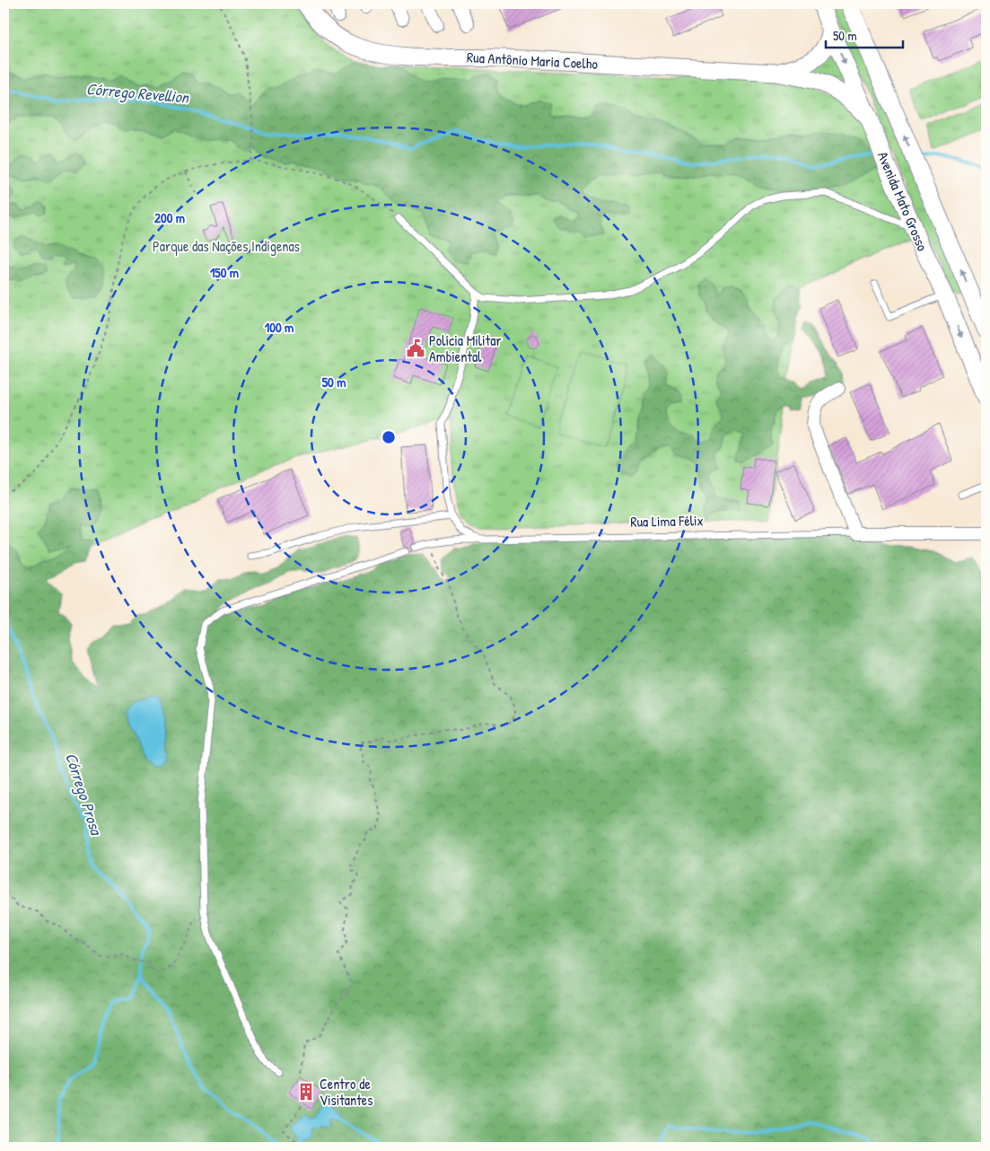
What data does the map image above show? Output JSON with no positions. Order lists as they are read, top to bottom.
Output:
{
  "streets": {
    "main road": ["Rua Antônio Maria Coelho", "Avenida Mato Grosso"],
    "street": ["Rua Lima Félix"]
  },
  "crossings": [
    ["Rua Antônio Maria Coelho", "Avenida Mato Grosso"]
  ],
  "water": ["Córrego Revellion", "Córrego Prosa"],
  "parks": ["Parque das Nações Indígenas"],
  "places": {
    "public building": ["Polícia Militar Ambiental"],
    "building": ["Centro de Visitantes"]
  },
  "scale_bar": "50 m",
  "rings": [
    "200 m",
    "150 m",
    "100 m",
    "50 m"
  ]
}
